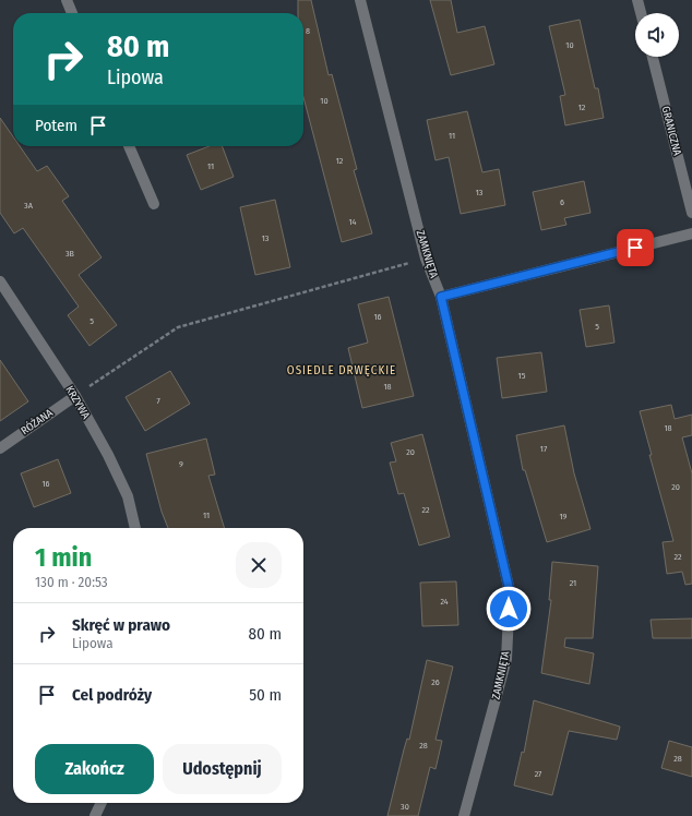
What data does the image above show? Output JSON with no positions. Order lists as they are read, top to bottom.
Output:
{
  "streets": {
    "street": [
      "GRANICZNA",
      "ZAMKNIĘTA",
      "KRZYWA",
      "RÓŻANA"
    ]
  },
  "crossings": [
    ["KRZYWA", "RÓŻANA"]
  ],
  "districts": ["OSIEDLE DRWĘCKIE"],
  "house_numbers": [
    "8",
    "10",
    "10",
    "12",
    "11",
    "12",
    "11",
    "13",
    "6",
    "3A",
    "14",
    "13",
    "3B",
    "16",
    "5",
    "5",
    "15",
    "18",
    "7",
    "18",
    "17",
    "20",
    "9",
    "16",
    "20",
    "22",
    "11",
    "19",
    "22",
    "21",
    "24",
    "26",
    "28",
    "28",
    "27",
    "30"
  ],
  "page": {
    "turn": ["80 m", "Lipowa"],
    "then": "Potem",
    "heading": ["1 min", "130 m · 20:53"],
    "list": [
      {
        "name": "Skręć w prawo",
        "note": "Lipowa",
        "value": "80 m"
      },
      {
        "name": "Cel podróży",
        "value": "50 m"
      }
    ],
    "buttons": ["Zakończ", "Udostępnij"]
  }
}
